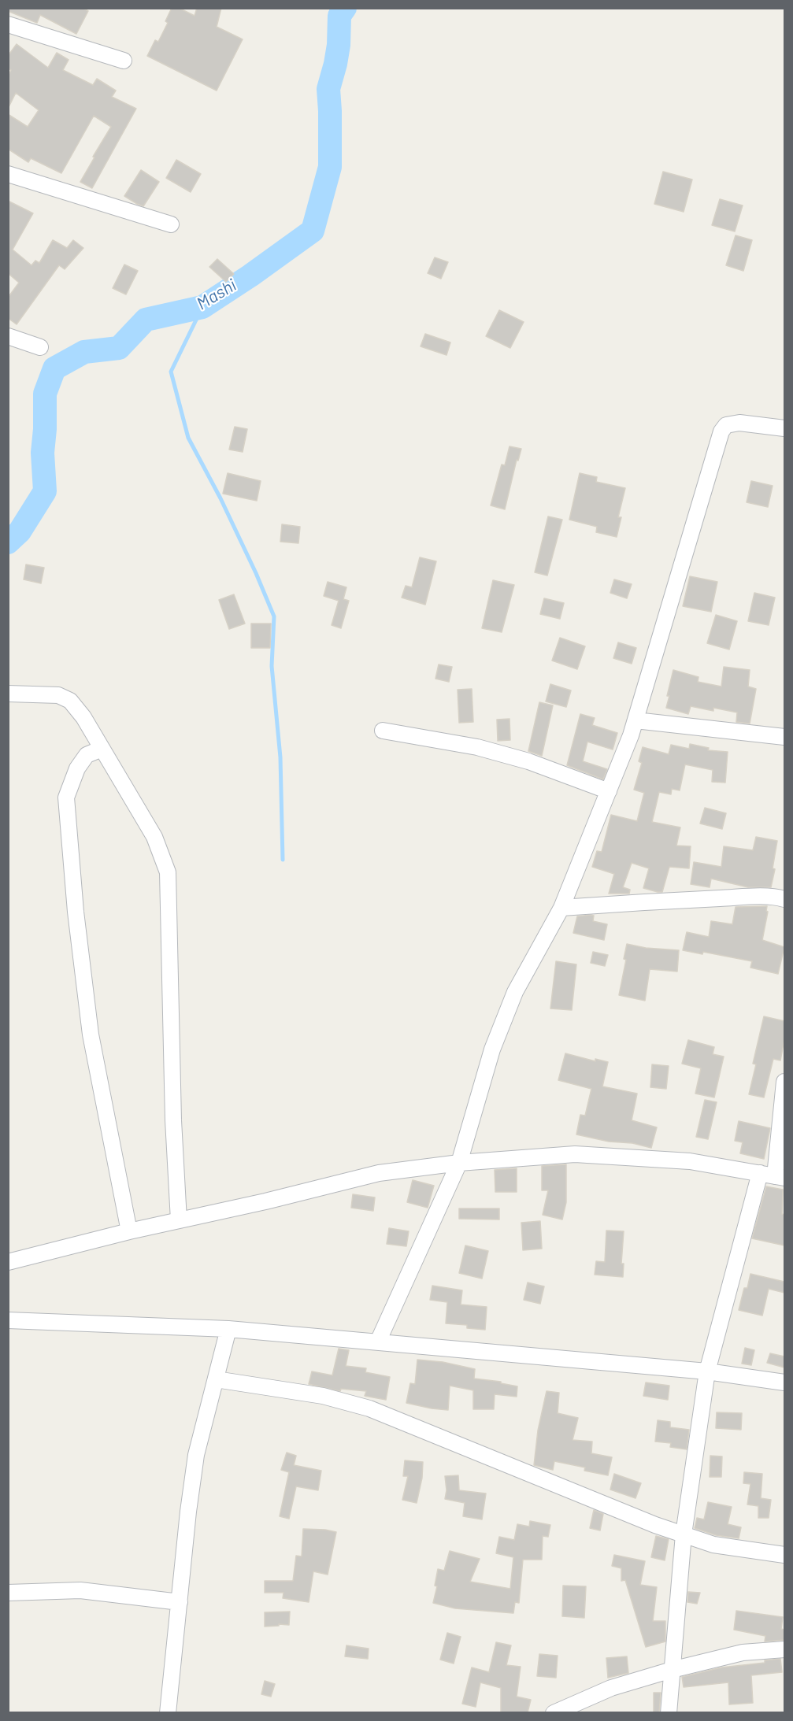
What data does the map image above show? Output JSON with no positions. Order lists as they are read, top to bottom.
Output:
{
  "water": ["Mashi"]
}
